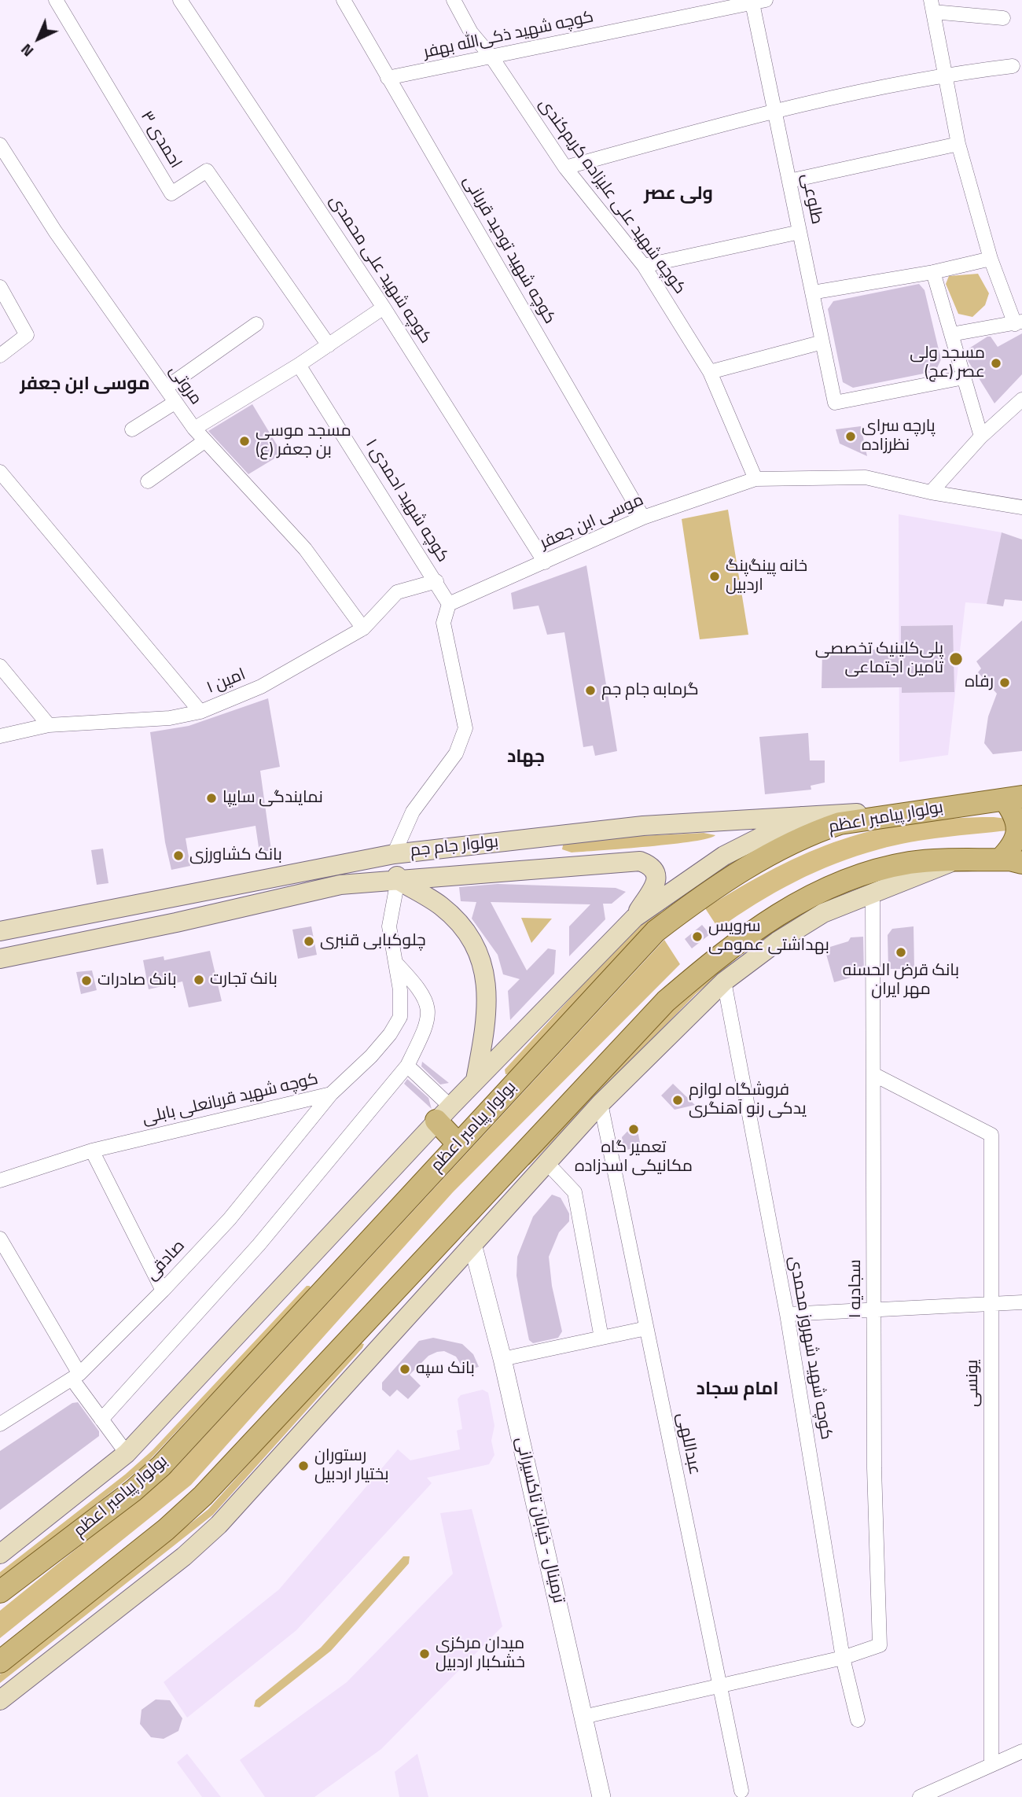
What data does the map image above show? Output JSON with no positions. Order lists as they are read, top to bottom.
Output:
{
  "streets": {
    "main road": ["بولوار پیامبر اعظم", "بولوار جام جم"],
    "street": [
      "کوچه شهید ذکی‌الله بهفر",
      "احمدی ۳",
      "کوچه شهید علی علیزاده کریم‌کندی",
      "طلوعی",
      "کوچه شهید توحید قربانی",
      "کوچه شهید علی محمدی",
      "مروتی",
      "کوچه شهید احمدی ۱",
      "موسی ابن جعفر",
      "امین ۱",
      "کوچه شهید قربانعلی بابلی",
      "صادقی",
      "سجادیه ۱",
      "کوچه شهید شهروز محمدی",
      "یونسی",
      "عبداللهی",
      "ترمینال - خیابان تاکسیرانی"
    ]
  },
  "crossings": [
    ["کوچه شهید ذکی‌الله بهفر", "کوچه شهید علی علیزاده کریم‌کندی"],
    ["کوچه شهید ذکی‌الله بهفر", "طلوعی"],
    ["کوچه شهید ذکی‌الله بهفر", "کوچه شهید توحید قربانی"],
    ["کوچه شهید علی علیزاده کریم‌کندی", "موسی ابن جعفر"],
    ["کوچه شهید توحید قربانی", "موسی ابن جعفر"],
    ["کوچه شهید علی محمدی", "موسی ابن جعفر"],
    ["مروتی", "امین ۱"],
    ["کوچه شهید احمدی ۱", "موسی ابن جعفر"],
    ["کوچه شهید احمدی ۱", "امین ۱"],
    ["بولوار پیامبر اعظم", "بولوار جام جم"],
    ["بولوار جام جم", "کوچه شهید قربانعلی بابلی"],
    ["کوچه شهید قربانعلی بابلی", "صادقی"],
    ["سجادیه ۱", "کوچه شهید شهروز محمدی"],
    ["سجادیه ۱", "یونسی"]
  ],
  "districts": [
    "ولی عصر",
    "موسی ابن جعفر",
    "جهاد",
    "امام سجاد"
  ],
  "places": [
    "مسجد ولی عصر (عج)",
    "پارچه‌ سرای نظرزاده",
    "مسجد موسی بن جعفر (ع)",
    "خانه پینگ‌پنگ اردبیل",
    "پلی‌کلینیک تخصصی تامین اجتماعی",
    "رفاه",
    "گرمابه جام جم",
    "نمایندگی سایپا",
    "بانک کشاورزی",
    "سرویس بهداشتی عمومی",
    "چلوکبابی قنبری",
    "بانک قرض الحسنه مهر ایران",
    "بانک تجارت",
    "بانک صادرات",
    "فروشگاه لوازم یدکی رنو آهنگری",
    "تعمیر گاه مکانیکی اسدزاده",
    "بانک سپه",
    "رستوران بختیار اردبیل",
    "میدان مرکزی خشکبار اردبیل"
  ],
  "north": "bottom left"
}
